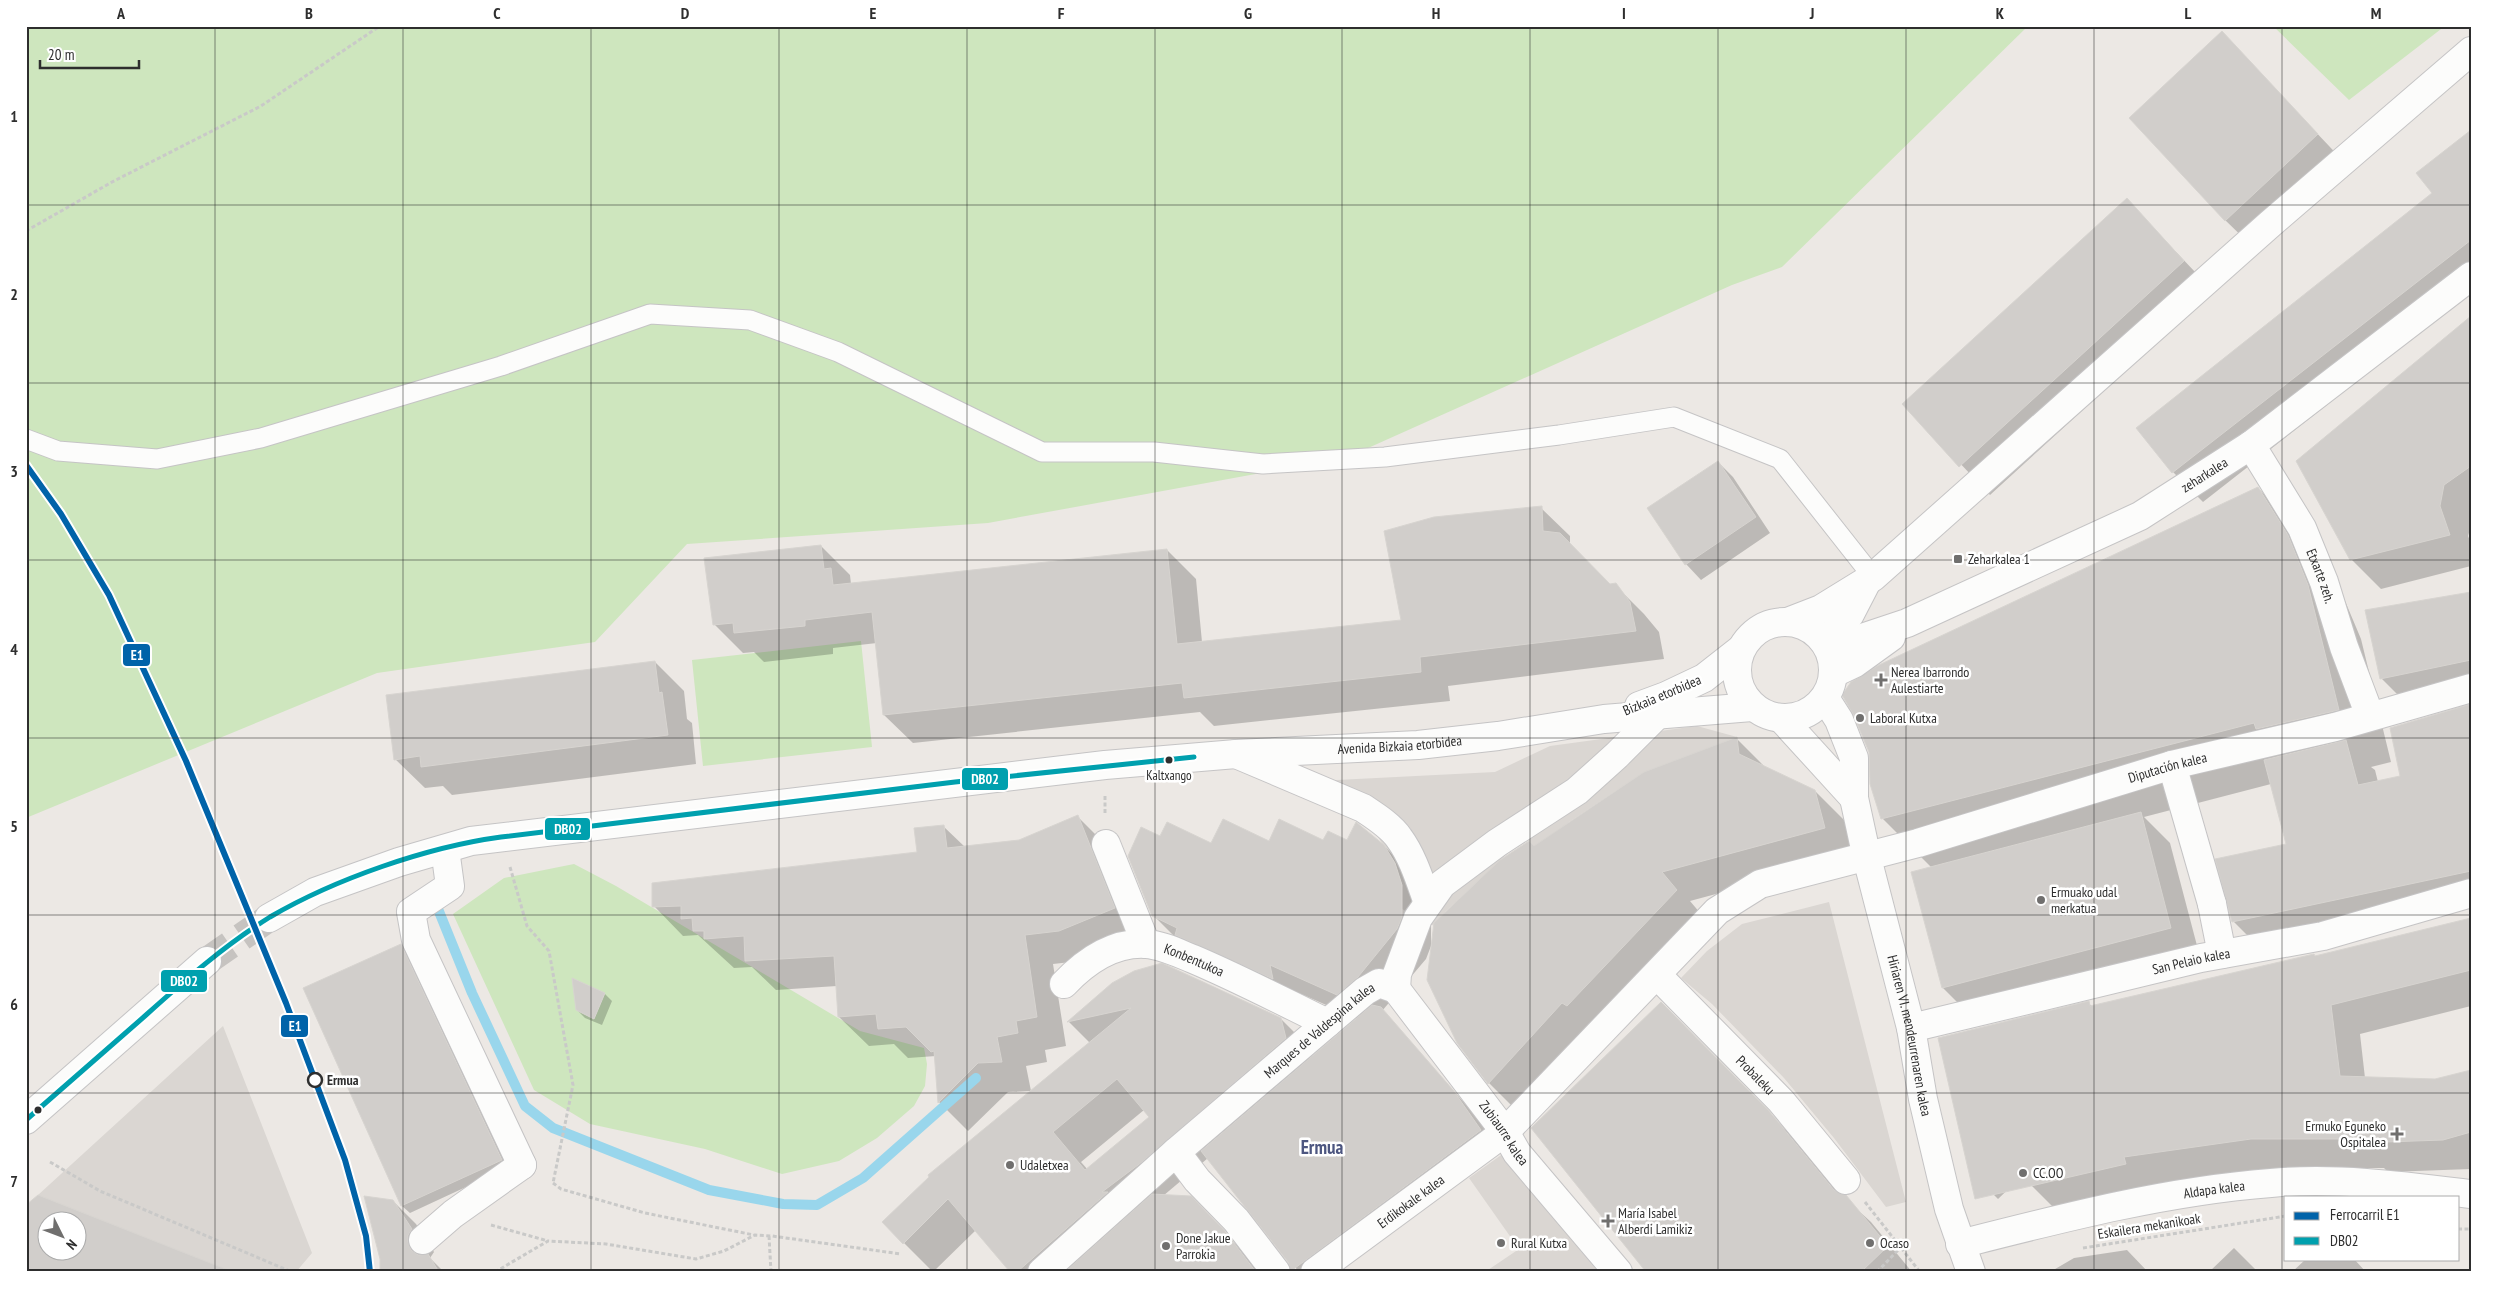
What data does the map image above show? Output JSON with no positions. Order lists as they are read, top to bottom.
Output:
{
  "streets": {
    "street": [
      "zeharkalea",
      "Etxarte zeh.",
      "Bizkaia etorbidea",
      "Avenida Bizkaia etorbidea",
      "Diputación kalea",
      "Konbentukoa",
      "San Pelaio kalea",
      "Marques de Valdespina kalea",
      "Hiriaren VI. mendeurrenaren kalea",
      "Probaleku",
      "Zubiaurre kalea",
      "Aldapa kalea",
      "Erdikokale kalea"
    ],
    "path": ["Eskailera mekanikoak"]
  },
  "crossings": [
    ["zeharkalea", "Etxarte zeh."],
    ["zeharkalea", "Bizkaia etorbidea"],
    ["zeharkalea", "Hiriaren VI. mendeurrenaren kalea"],
    ["Etxarte zeh.", "Diputación kalea"],
    ["Bizkaia etorbidea", "Avenida Bizkaia etorbidea"],
    ["Bizkaia etorbidea", "Hiriaren VI. mendeurrenaren kalea"],
    ["Diputación kalea", "Hiriaren VI. mendeurrenaren kalea"],
    ["Konbentukoa", "Marques de Valdespina kalea"],
    ["San Pelaio kalea", "Hiriaren VI. mendeurrenaren kalea"],
    ["Marques de Valdespina kalea", "Zubiaurre kalea"],
    ["Hiriaren VI. mendeurrenaren kalea", "Aldapa kalea"],
    ["Zubiaurre kalea", "Erdikokale kalea"]
  ],
  "districts": ["Ermua"],
  "places": {
    "transit": ["Zeharkalea 1"],
    "health": ["Nerea Ibarrondo Aulestiarte", "Ermuko Eguneko Ospitalea", "María Isabel Alberdi Lamikiz"],
    "other": [
      "Laboral Kutxa",
      "Kaltxango",
      "Ermuako udal merkatua",
      "Ermua",
      "Udaletxea",
      "CC.OO",
      "Rural Kutxa",
      "Ocaso",
      "Done Jakue Parrokia"
    ]
  },
  "lines": ["rail line E1", "transit line DB02"],
  "legend": ["Ferrocarril E1", "DB02"],
  "scale_bar": "20 m",
  "north": "bottom right",
  "grid": {
    "columns": [
      "A",
      "B",
      "C",
      "D",
      "E",
      "F",
      "G",
      "H",
      "I",
      "J",
      "K",
      "L",
      "M"
    ],
    "rows": [
      "1",
      "2",
      "3",
      "4",
      "5",
      "6",
      "7"
    ]
  }
}
